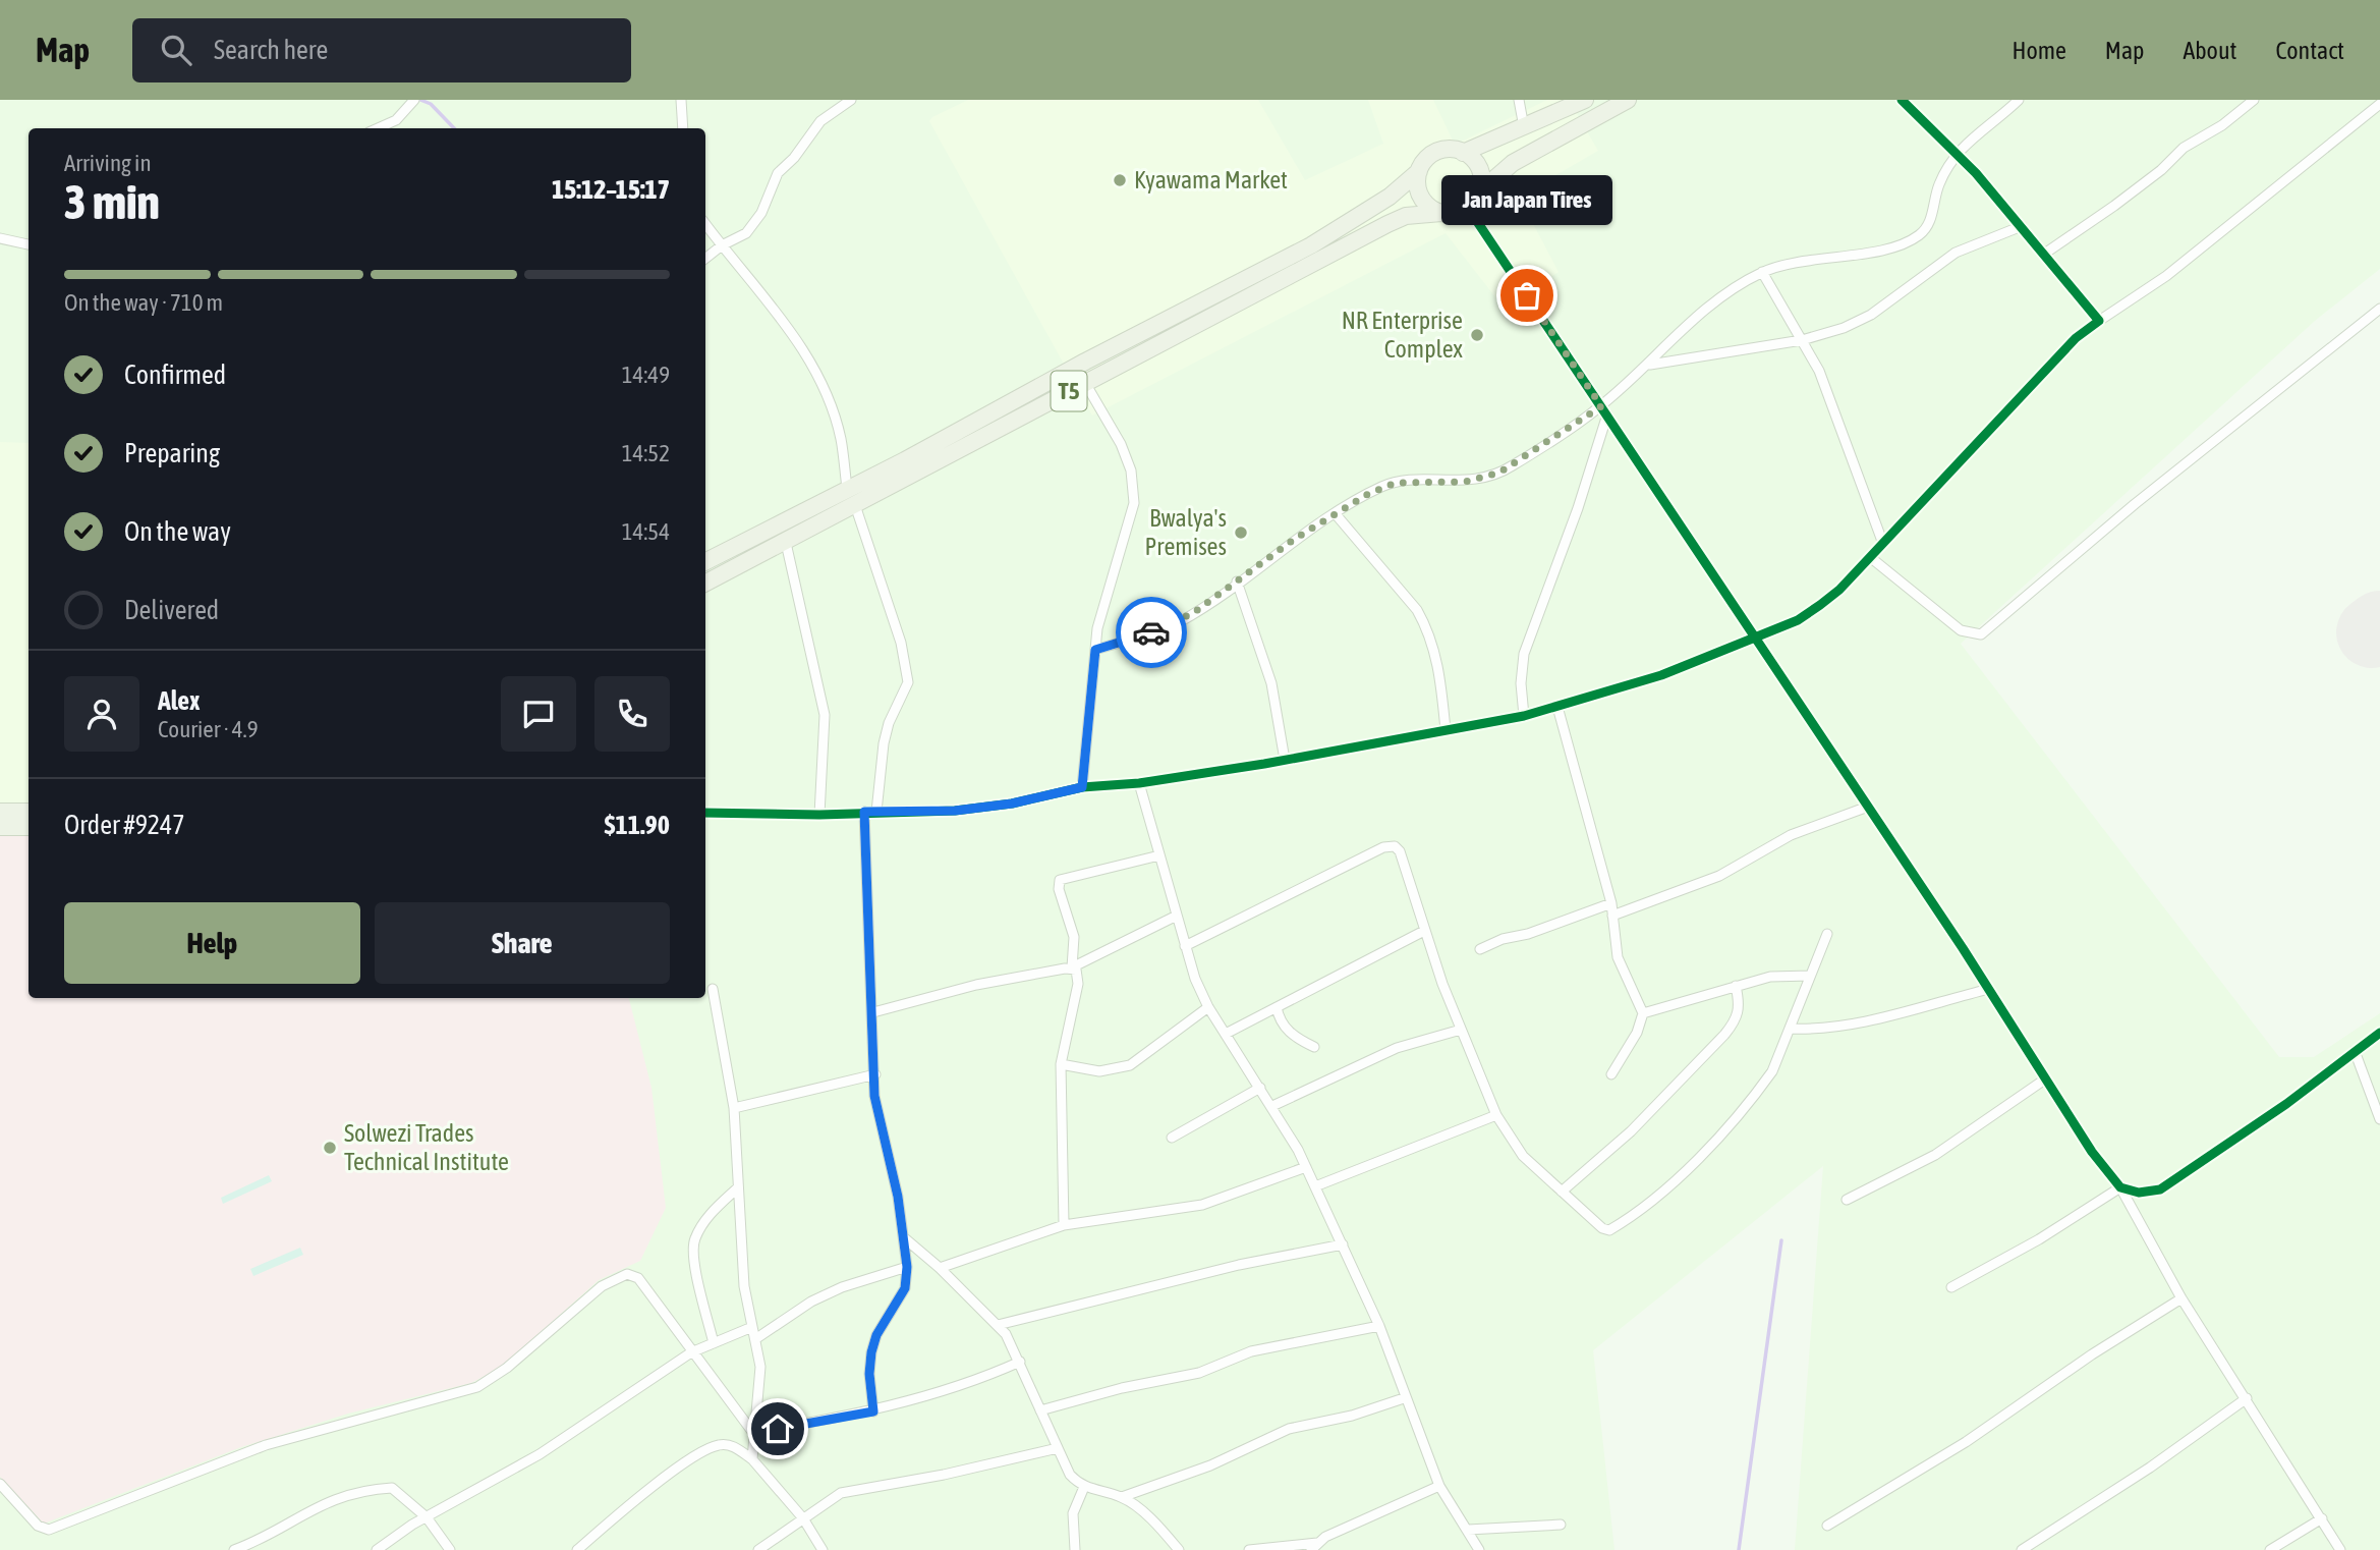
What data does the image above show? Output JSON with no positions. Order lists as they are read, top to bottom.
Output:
{
  "streets": {
    "highway": ["T5"]
  },
  "places": [
    "Kyawama Market",
    "Jan Japan Tires",
    "NR Enterprise Complex",
    "Bwalya's Premises",
    "Solwezi Trades Technical Institute"
  ],
  "page": {
    "header": "Map",
    "search": "Search here",
    "nav": [
      "Home",
      "Map",
      "About",
      "Contact"
    ],
    "heading": ["3 min", "Arriving in", "15:12–15:17"],
    "panel": [
      "Alex",
      "Courier · 4.9",
      "Order #9247",
      "$11.90"
    ],
    "bubble": "Jan Japan Tires",
    "bar": "On the way · 710 m",
    "list": [
      ["Confirmed", "14:49"],
      ["Preparing", "14:52"],
      ["On the way", "14:54"],
      "Delivered"
    ],
    "buttons": ["Help", "Share"]
  }
}
